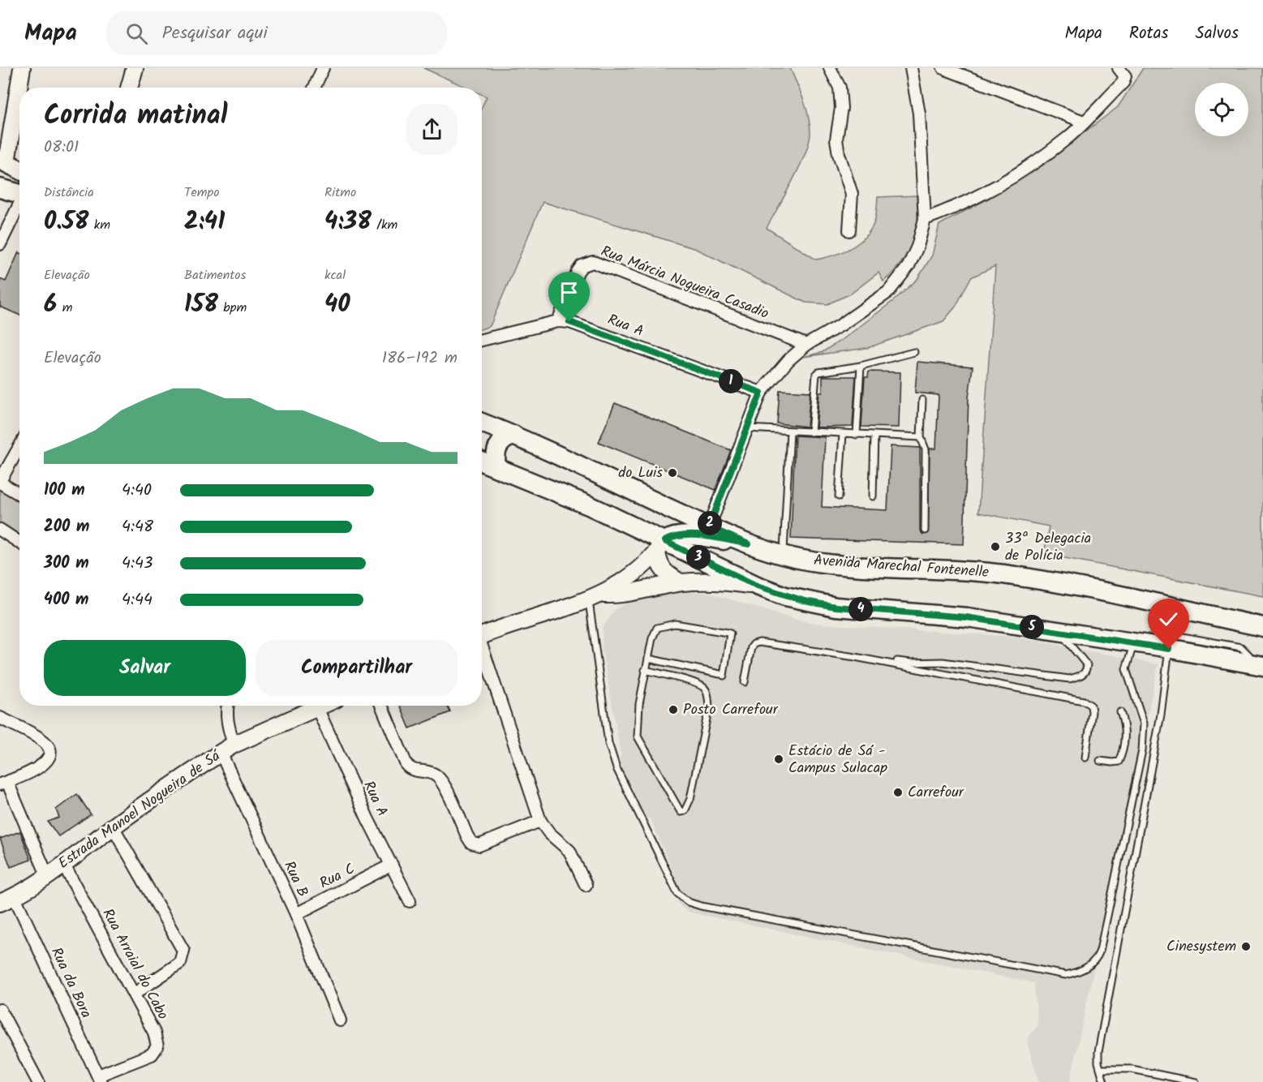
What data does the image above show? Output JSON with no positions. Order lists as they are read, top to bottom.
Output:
{
  "streets": {
    "main road": ["Avenida Marechal Fontenelle", "Estrada Manoel Nogueira de Sá"],
    "street": [
      "Rua Márcia Nogueira Casadio",
      "Rua A",
      "Rua C",
      "Rua B",
      "Rua Arraial do Cabo",
      "Rua da Bora"
    ]
  },
  "crossings": [
    ["Rua Márcia Nogueira Casadio", "Rua A"],
    ["Rua A", "Estrada Manoel Nogueira de Sá"],
    ["Rua A", "Rua C"],
    ["Estrada Manoel Nogueira de Sá", "Rua B"],
    ["Estrada Manoel Nogueira de Sá", "Rua Arraial do Cabo"],
    ["Estrada Manoel Nogueira de Sá", "Rua da Bora"],
    ["Rua C", "Rua B"],
    ["Rua Arraial do Cabo", "Rua da Bora"]
  ],
  "places": [
    "do Luis",
    "33ª Delegacia de Polícia",
    "Posto Carrefour",
    "Estácio de Sá - Campus Sulacap",
    "Carrefour",
    "Cinesystem"
  ],
  "page": {
    "header": "Mapa",
    "search": "Pesquisar aqui",
    "nav": ["Mapa", "Rotas", "Salvos"],
    "heading": ["Corrida matinal", "08:01"],
    "stats": [
      ["Distância", "0.58 km"],
      ["Tempo", "2:41"],
      ["Ritmo", "4:38 /km"],
      ["Elevação", "6 m"],
      ["Batimentos", "158 bpm"],
      ["kcal", "40"]
    ],
    "chart": ["Elevação", "186–192 m"],
    "pins": [
      "1",
      "2",
      "3",
      "4",
      "5"
    ],
    "list": [
      {
        "name": "100 m",
        "note": "4:40"
      },
      {
        "name": "200 m",
        "note": "4:48"
      },
      {
        "name": "300 m",
        "note": "4:43"
      },
      {
        "name": "400 m",
        "note": "4:44"
      }
    ],
    "buttons": ["Salvar", "Compartilhar"]
  }
}
